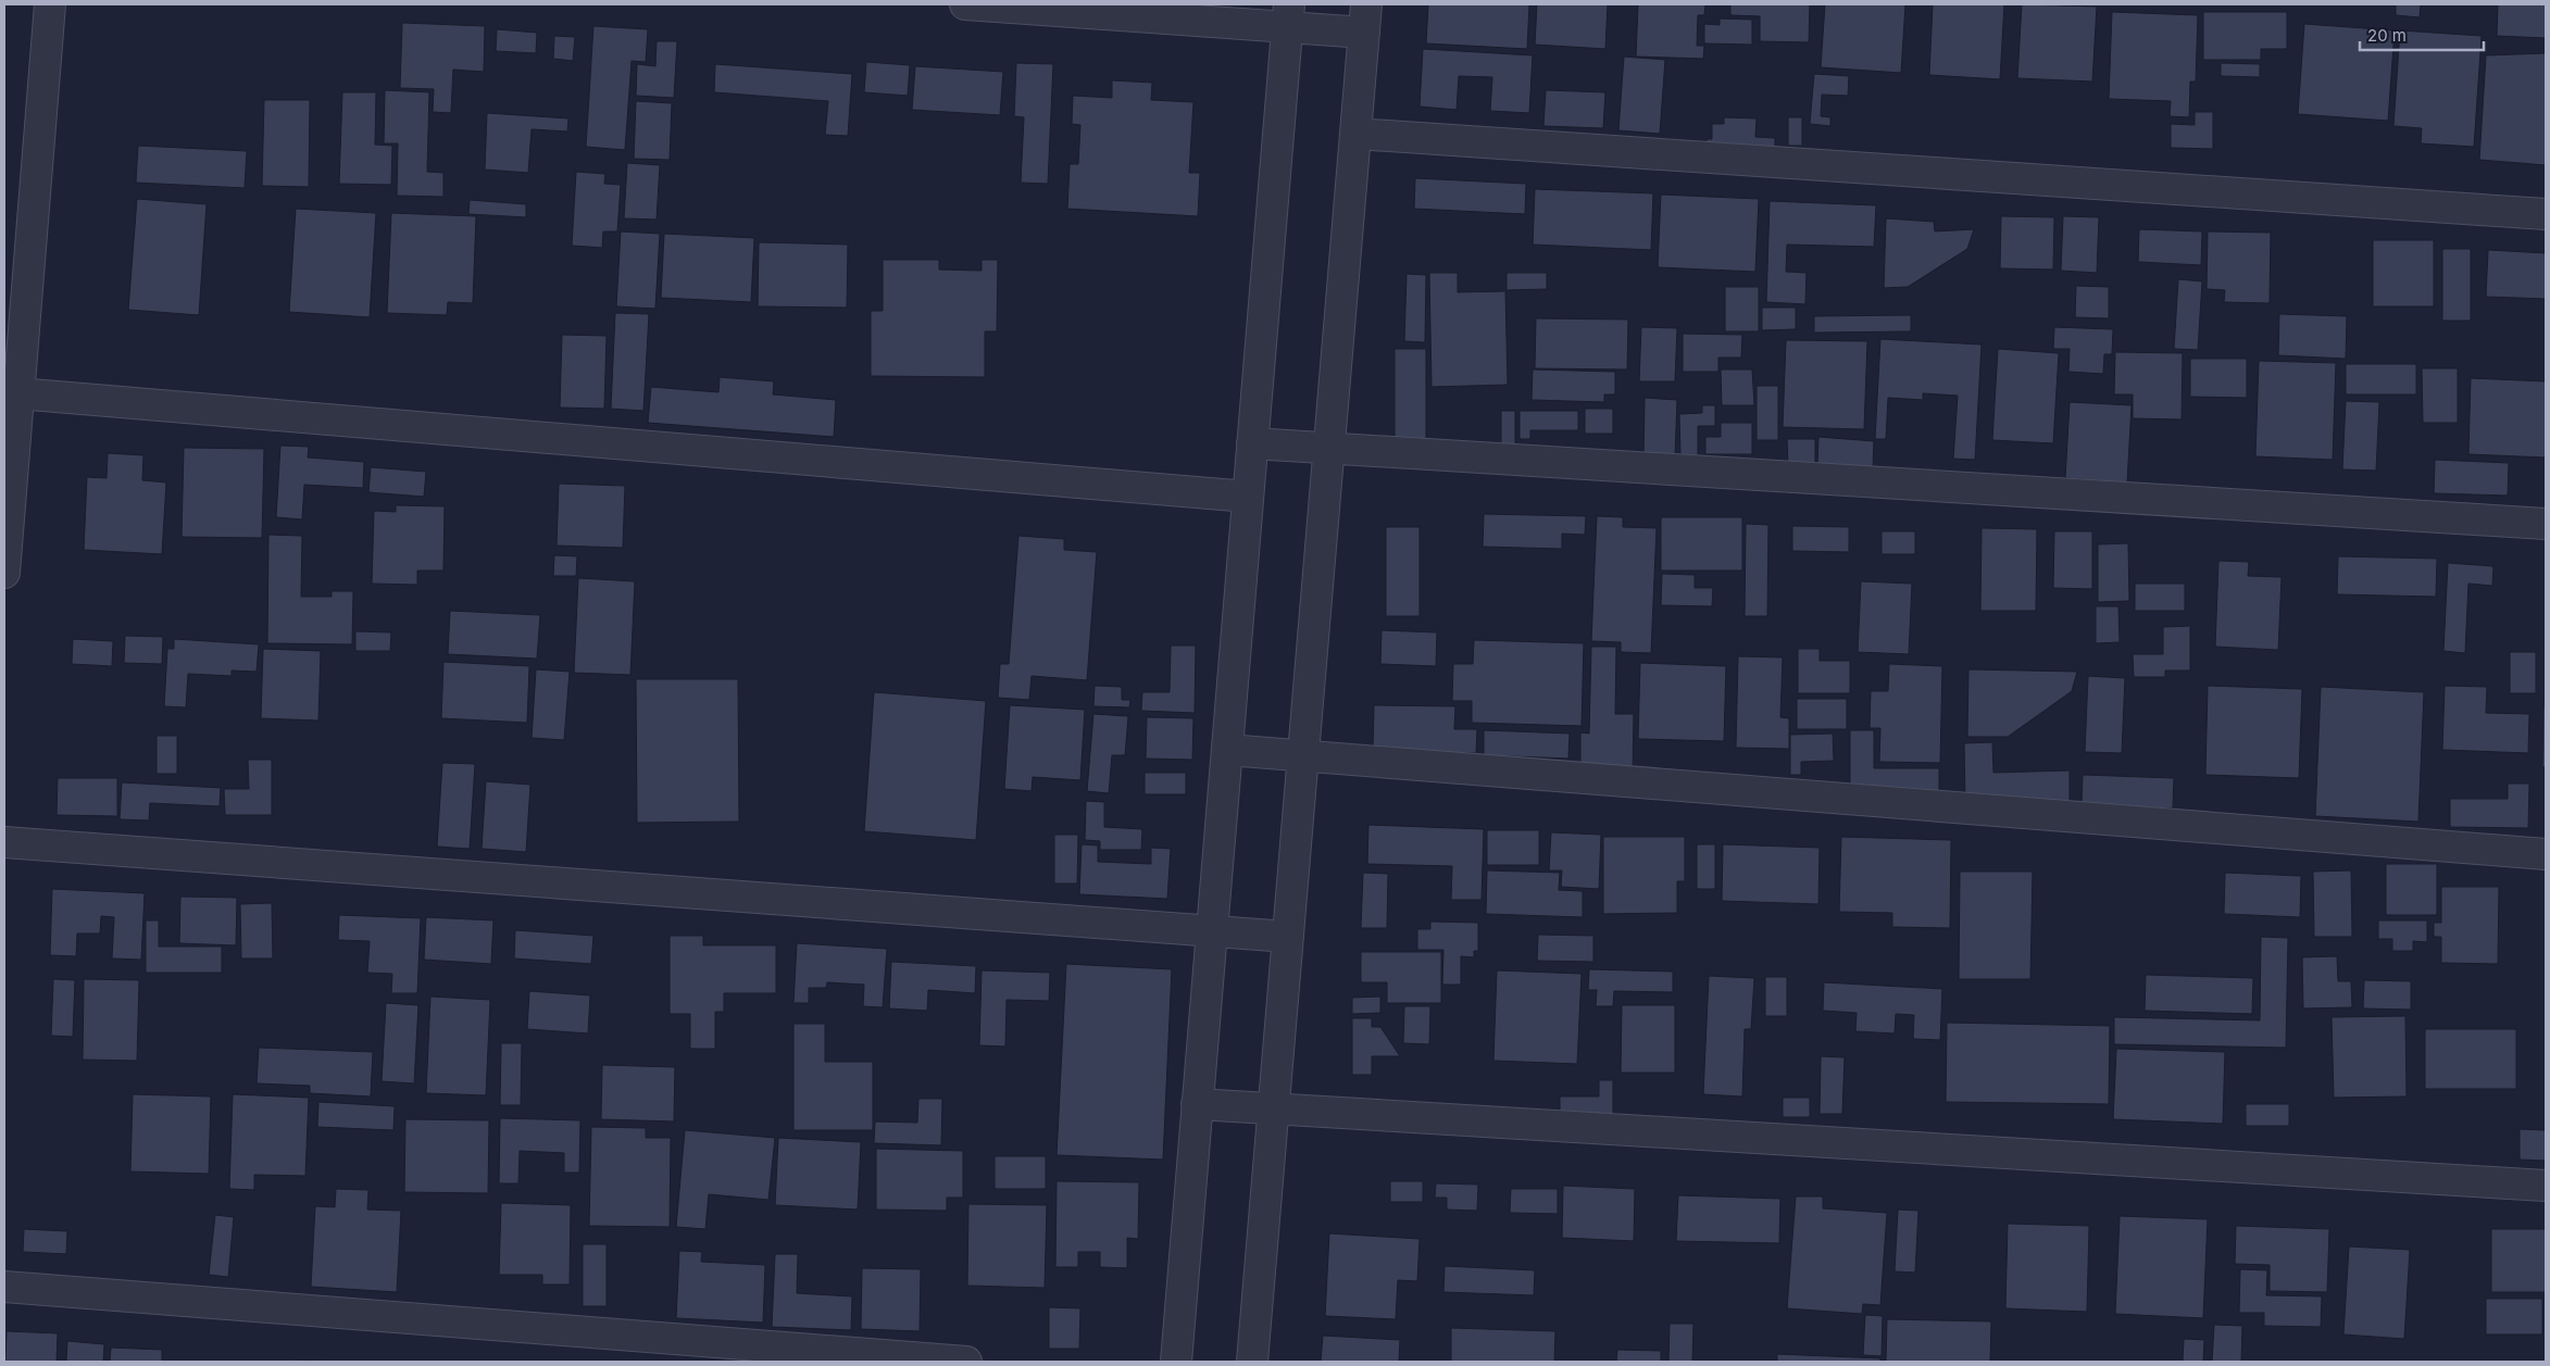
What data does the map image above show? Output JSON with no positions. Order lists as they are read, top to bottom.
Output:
{
  "scale_bar": "20 m"
}
